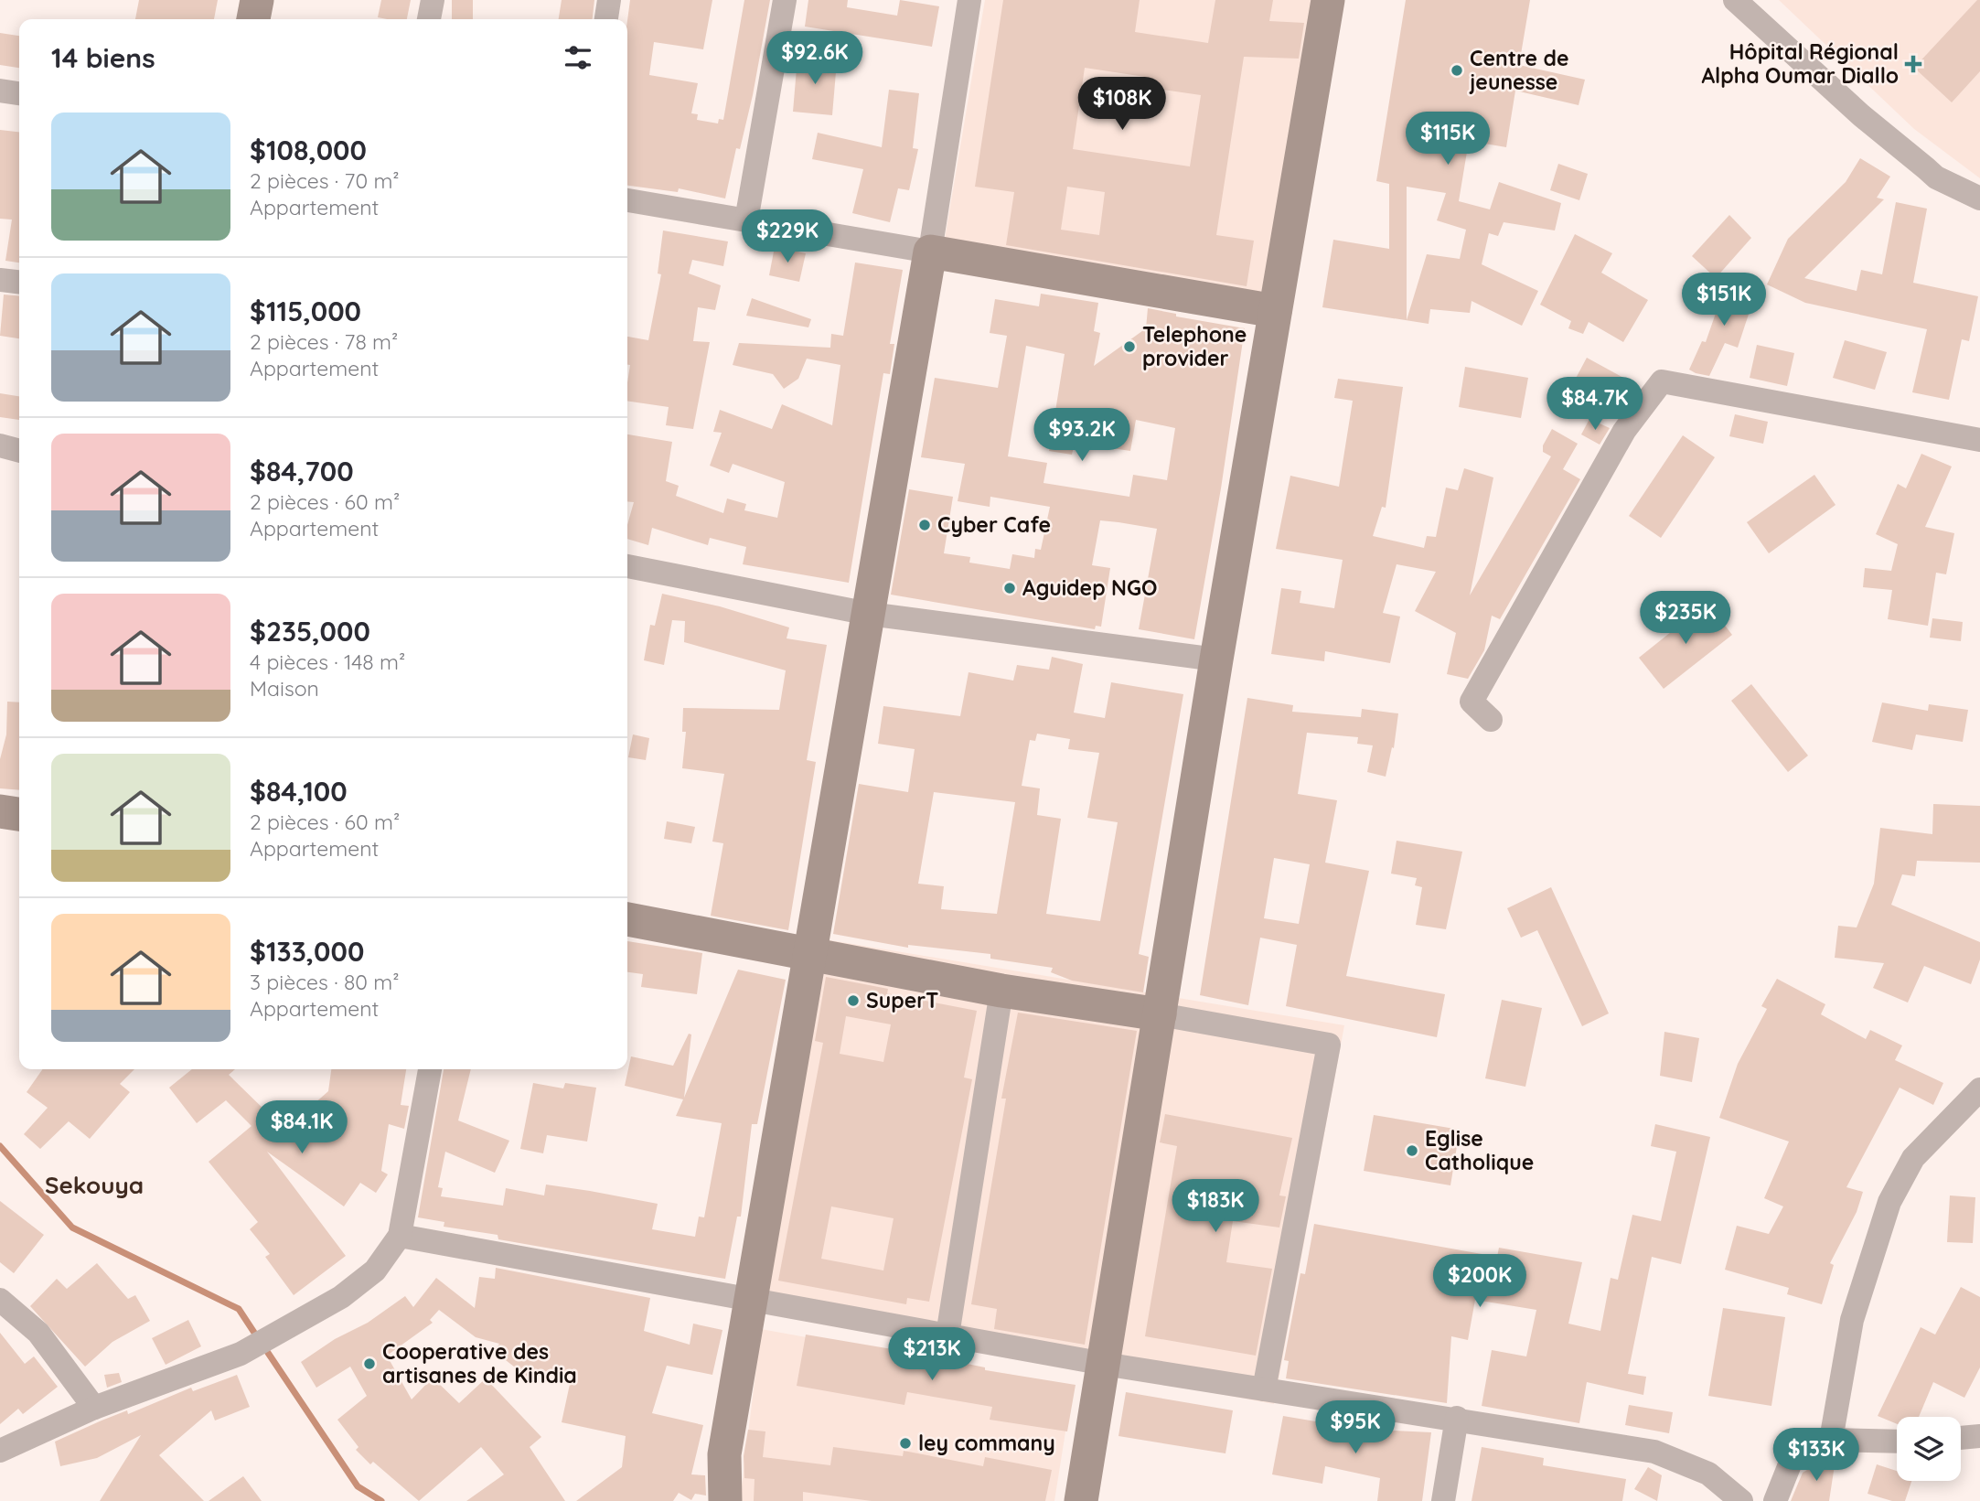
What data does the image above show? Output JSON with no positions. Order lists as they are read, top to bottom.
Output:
{
  "districts": ["Sekouya"],
  "places": {
    "health": ["Hôpital Régional Alpha Oumar Diallo"],
    "other": [
      "Centre de jeunesse",
      "Telephone provider",
      "Cyber Cafe",
      "Aguidep NGO",
      "SuperT",
      "Eglise Catholique",
      "Cooperative des artisanes de Kindia",
      "ley commany"
    ]
  },
  "page": {
    "heading": "14 biens",
    "price": [
      "$92.6K",
      "$108K",
      "$115K",
      "$229K",
      "$151K",
      "$84.7K",
      "$93.2K",
      "$235K",
      "$84.1K",
      "$183K",
      "$200K",
      "$213K",
      "$95K",
      "$133K"
    ],
    "list": [
      {
        "name": "$108,000",
        "note": "2 pièces · 70 m² · Appartement"
      },
      {
        "name": "$115,000",
        "note": "2 pièces · 78 m² · Appartement"
      },
      {
        "name": "$84,700",
        "note": "2 pièces · 60 m² · Appartement"
      },
      {
        "name": "$235,000",
        "note": "4 pièces · 148 m² · Maison"
      },
      {
        "name": "$84,100",
        "note": "2 pièces · 60 m² · Appartement"
      },
      {
        "name": "$133,000",
        "note": "3 pièces · 80 m² · Appartement"
      }
    ]
  }
}
